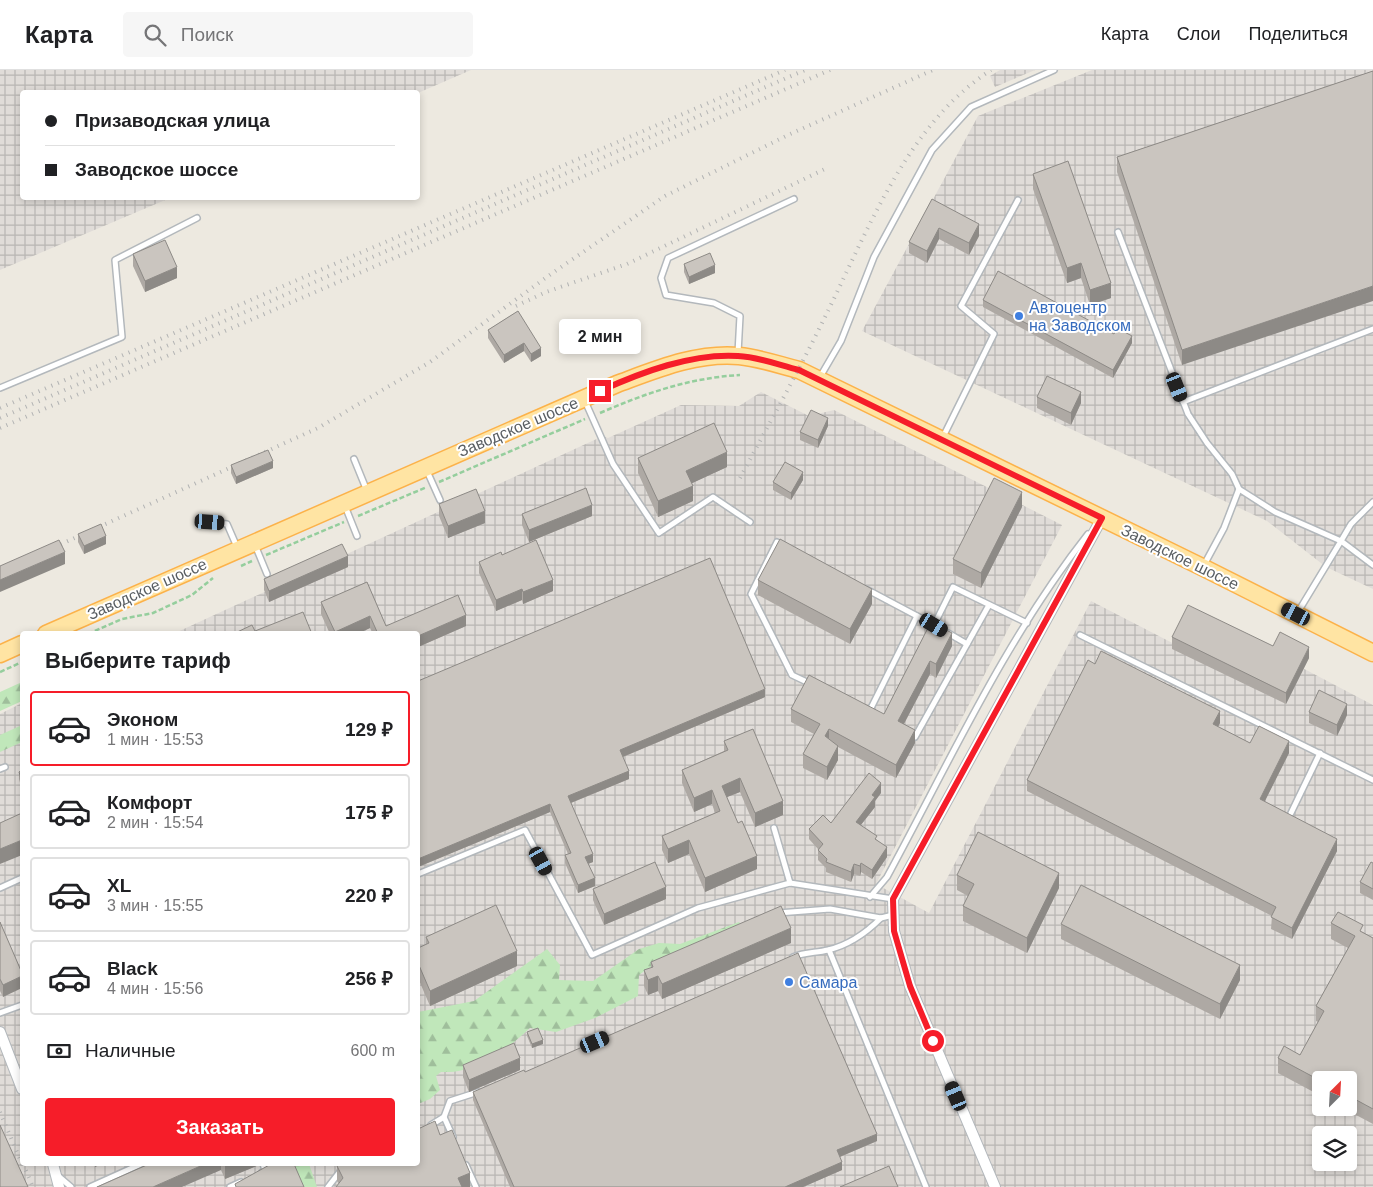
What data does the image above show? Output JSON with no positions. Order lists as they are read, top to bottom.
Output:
{
  "streets": {
    "main road": ["Заводское шоссе"]
  },
  "places": ["Автоцентр на Заводском", "Самара"],
  "north": "top right",
  "page": {
    "header": "Карта",
    "search": "Поиск",
    "nav": ["Карта", "Слои", "Поделиться"],
    "banner": ["Призаводская улица", "Заводское шоссе"],
    "bubble": "2 мин",
    "heading": "Выберите тариф",
    "list": [
      {
        "name": "Эконом",
        "note": "1 мин · 15:53",
        "value": "129 ₽"
      },
      {
        "name": "Комфорт",
        "note": "2 мин · 15:54",
        "value": "175 ₽"
      },
      {
        "name": "XL",
        "note": "3 мин · 15:55",
        "value": "220 ₽"
      },
      {
        "name": "Black",
        "note": "4 мин · 15:56",
        "value": "256 ₽"
      }
    ],
    "pay": ["Наличные", "600 m"],
    "buttons": "Заказать"
  }
}
